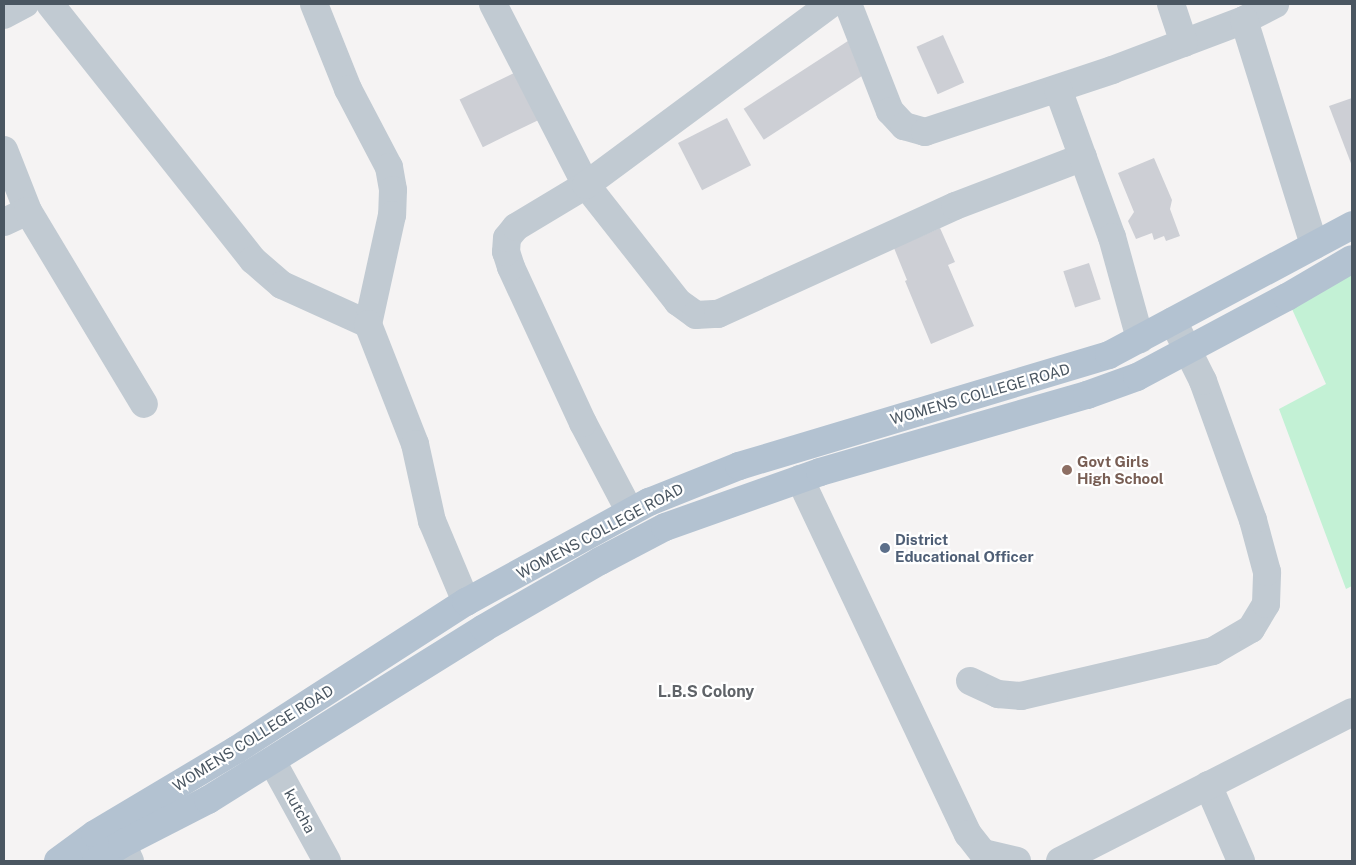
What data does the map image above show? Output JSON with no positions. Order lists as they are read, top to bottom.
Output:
{
  "streets": {
    "main road": ["WOMENS COLLEGE ROAD"],
    "street": ["kutcha"]
  },
  "crossings": [
    ["WOMENS COLLEGE ROAD", "kutcha"]
  ],
  "districts": ["L.B.S Colony"],
  "places": ["Govt Girls High School", "District Educational Officer"]
}
